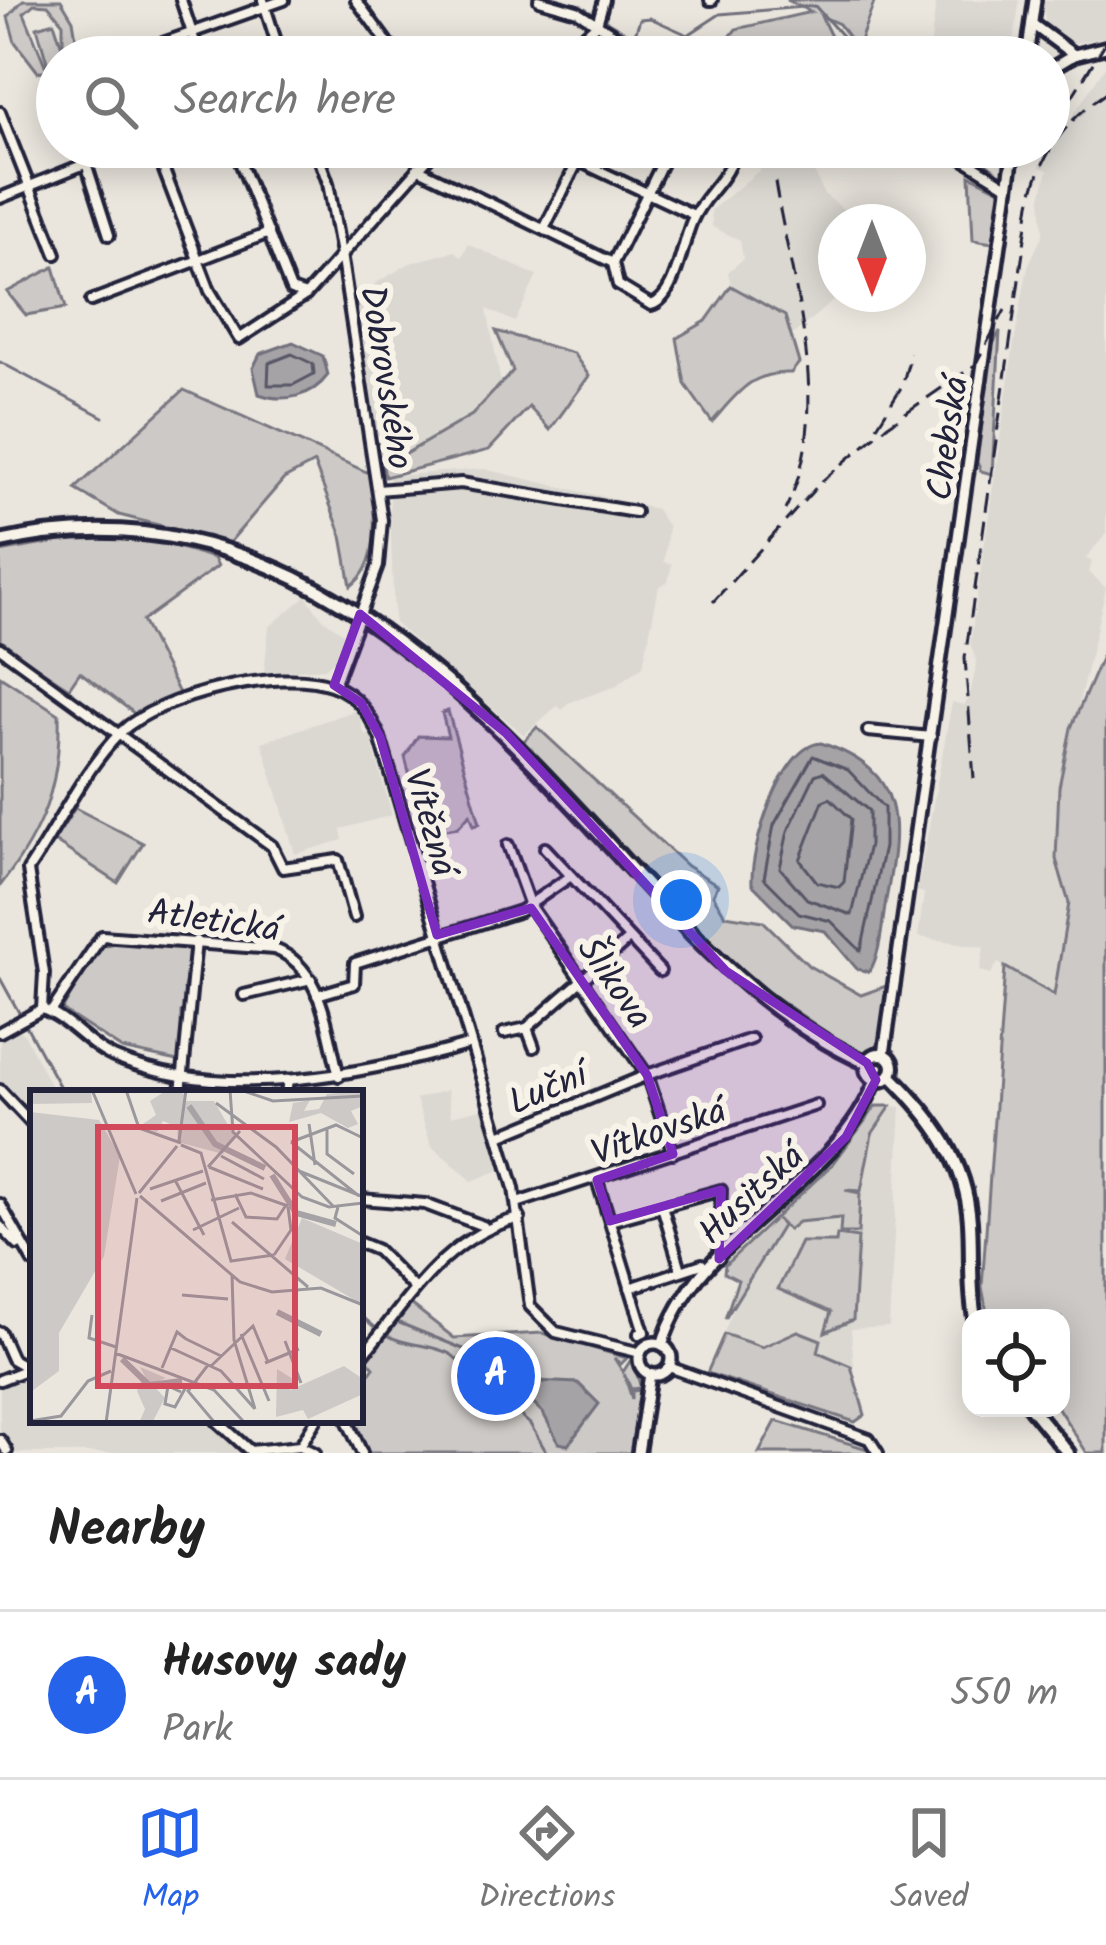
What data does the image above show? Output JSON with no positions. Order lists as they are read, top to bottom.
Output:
{
  "streets": {
    "street": [
      "Dobrovského",
      "Chebská",
      "Vítězná",
      "Atletická",
      "Šlikova",
      "Luční",
      "Vítkovská",
      "Husitská"
    ]
  },
  "crossings": [
    ["Dobrovského", "Vítězná"],
    ["Vítězná", "Luční"],
    ["Vítězná", "Vítkovská"],
    ["Vítězná", "Husitská"],
    ["Šlikova", "Luční"],
    ["Šlikova", "Vítkovská"]
  ],
  "north": "bottom",
  "page": {
    "search": "Search here",
    "pins": "A",
    "heading": "Nearby",
    "list": [
      {
        "mark": "A",
        "name": "Husovy sady",
        "note": "Park",
        "value": "550 m"
      }
    ],
    "nav": ["Map", "Directions", "Saved"]
  }
}
